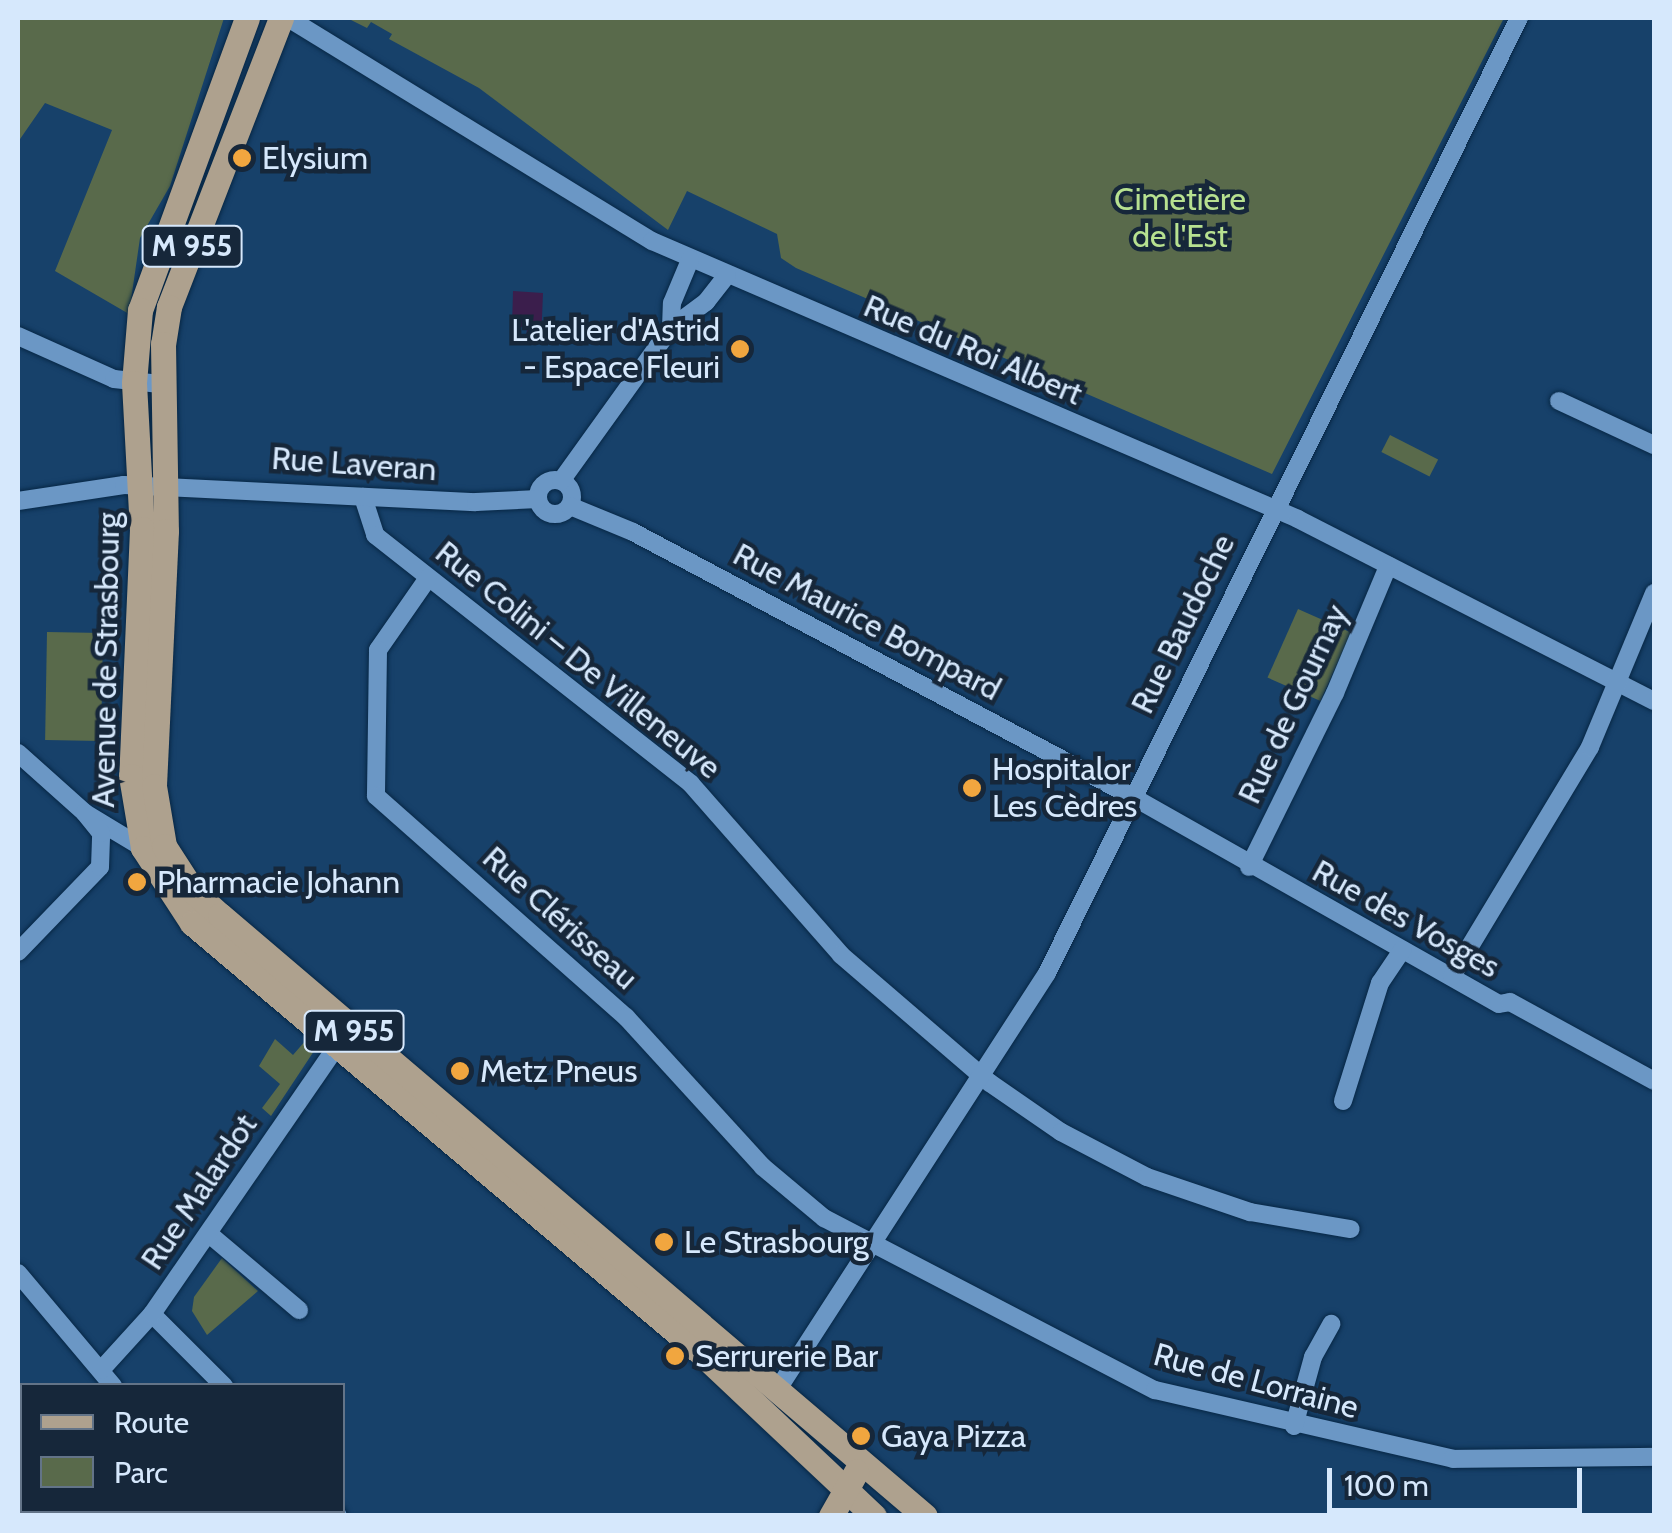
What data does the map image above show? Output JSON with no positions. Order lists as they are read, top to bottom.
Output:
{
  "streets": {
    "main road": ["M 955", "Avenue de Strasbourg"],
    "street": [
      "Rue du Roi Albert",
      "Rue Laveran",
      "Rue Maurice Bompard",
      "Rue Baudoche",
      "Rue Colini – De Villeneuve",
      "Rue de Gournay",
      "Rue Clérisseau",
      "Rue des Vosges",
      "Rue Malardot",
      "Rue de Lorraine"
    ]
  },
  "crossings": [
    ["M 955", "Avenue de Strasbourg"],
    ["Rue du Roi Albert", "Rue Baudoche"],
    ["Rue du Roi Albert", "Avenue de Strasbourg"],
    ["Rue du Roi Albert", "Rue de Gournay"],
    ["Rue Laveran", "Rue Maurice Bompard"],
    ["Rue Laveran", "Avenue de Strasbourg"],
    ["Rue Laveran", "Rue Colini – De Villeneuve"],
    ["Rue Maurice Bompard", "Rue Baudoche"],
    ["Rue Maurice Bompard", "Rue des Vosges"],
    ["Rue Baudoche", "Avenue de Strasbourg"],
    ["Rue Baudoche", "Rue Colini – De Villeneuve"],
    ["Rue Baudoche", "Rue Clérisseau"],
    ["Rue Baudoche", "Rue des Vosges"],
    ["Rue Baudoche", "Rue de Lorraine"],
    ["Avenue de Strasbourg", "Rue Malardot"],
    ["Rue Colini – De Villeneuve", "Rue Clérisseau"],
    ["Rue de Gournay", "Rue des Vosges"],
    ["Rue Clérisseau", "Rue de Lorraine"]
  ],
  "parks": ["Cimetière de l'Est"],
  "places": [
    "Elysium",
    "L'atelier d'Astrid - Espace Fleuri",
    "Hospitalor Les Cèdres",
    "Pharmacie Johann",
    "Metz Pneus",
    "Le Strasbourg",
    "Serrurerie Bar",
    "Gaya Pizza"
  ],
  "legend": ["Route", "Parc"],
  "scale_bar": "100 m"
}
